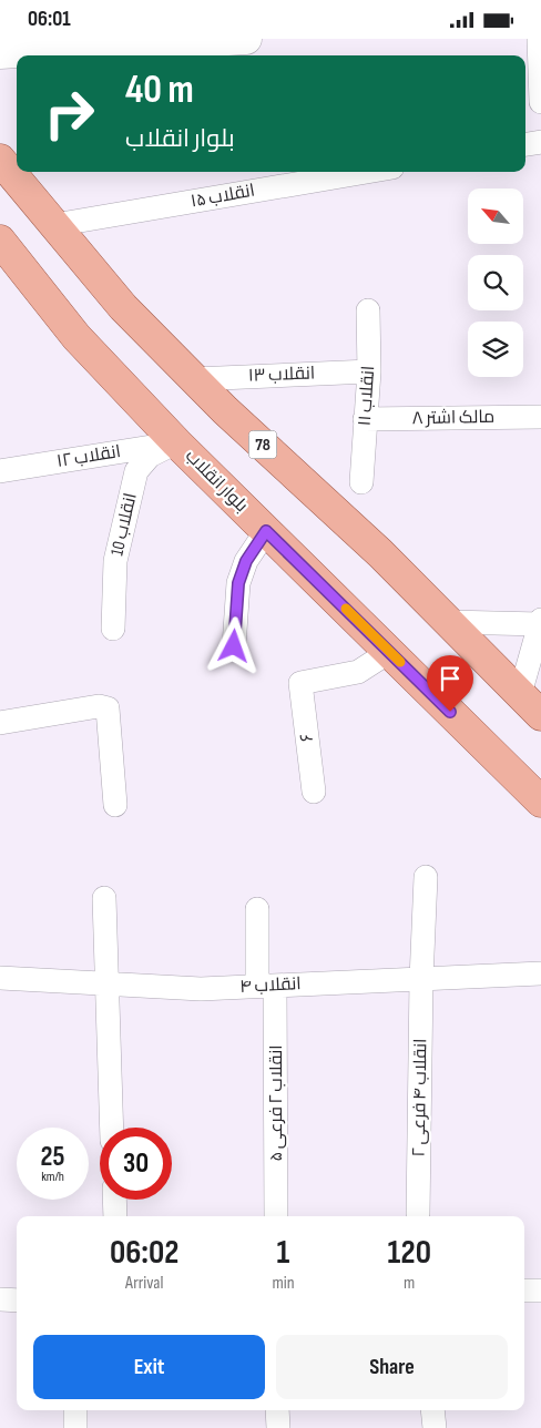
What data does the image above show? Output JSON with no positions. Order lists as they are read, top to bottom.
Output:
{
  "streets": {
    "main road": ["78", "بلوار انقلاب"],
    "street": [
      "انقلاب ۱۵",
      "انقلاب ۱۳",
      "انقلاب ۱۱",
      "مالک اشتر ۸",
      "انقلاب ۱۲",
      "انقلاب 10",
      "۶",
      "انقلاب ۴",
      "انقلاب ۴ فرعی ۲",
      "انقلاب ۲ فرعی ۵"
    ]
  },
  "crossings": [
    ["انقلاب ۱۵", "78"],
    ["انقلاب ۱۳", "انقلاب ۱۱"],
    ["انقلاب ۱۳", "78"],
    ["انقلاب ۱۱", "مالک اشتر ۸"],
    ["انقلاب ۱۲", "بلوار انقلاب"],
    ["انقلاب ۱۲", "انقلاب 10"],
    ["بلوار انقلاب", "انقلاب 10"],
    ["بلوار انقلاب", "۶"],
    ["انقلاب ۴", "انقلاب ۴ فرعی ۲"],
    ["انقلاب ۴", "انقلاب ۲ فرعی ۵"]
  ],
  "north": "top left",
  "page": {
    "status": "06:01",
    "turn": ["40 m", "بلوار انقلاب"],
    "speed": "25 km/h",
    "limit": "30",
    "eta": [
      "06:02",
      "Arrival",
      "1",
      "min",
      "120",
      "m"
    ],
    "buttons": ["Exit", "Share"]
  }
}
